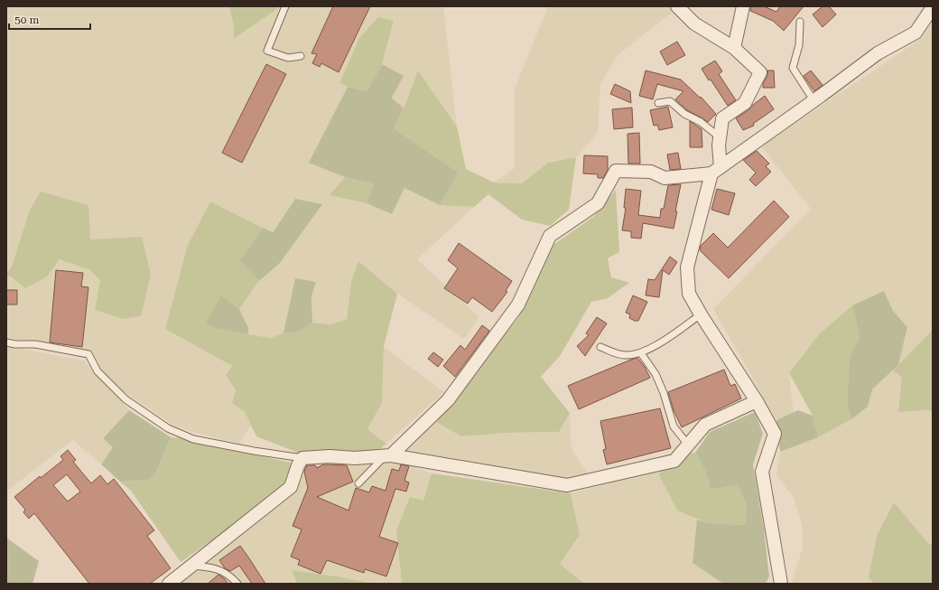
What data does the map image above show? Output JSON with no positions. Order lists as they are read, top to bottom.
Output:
{
  "scale_bar": "50 m"
}
